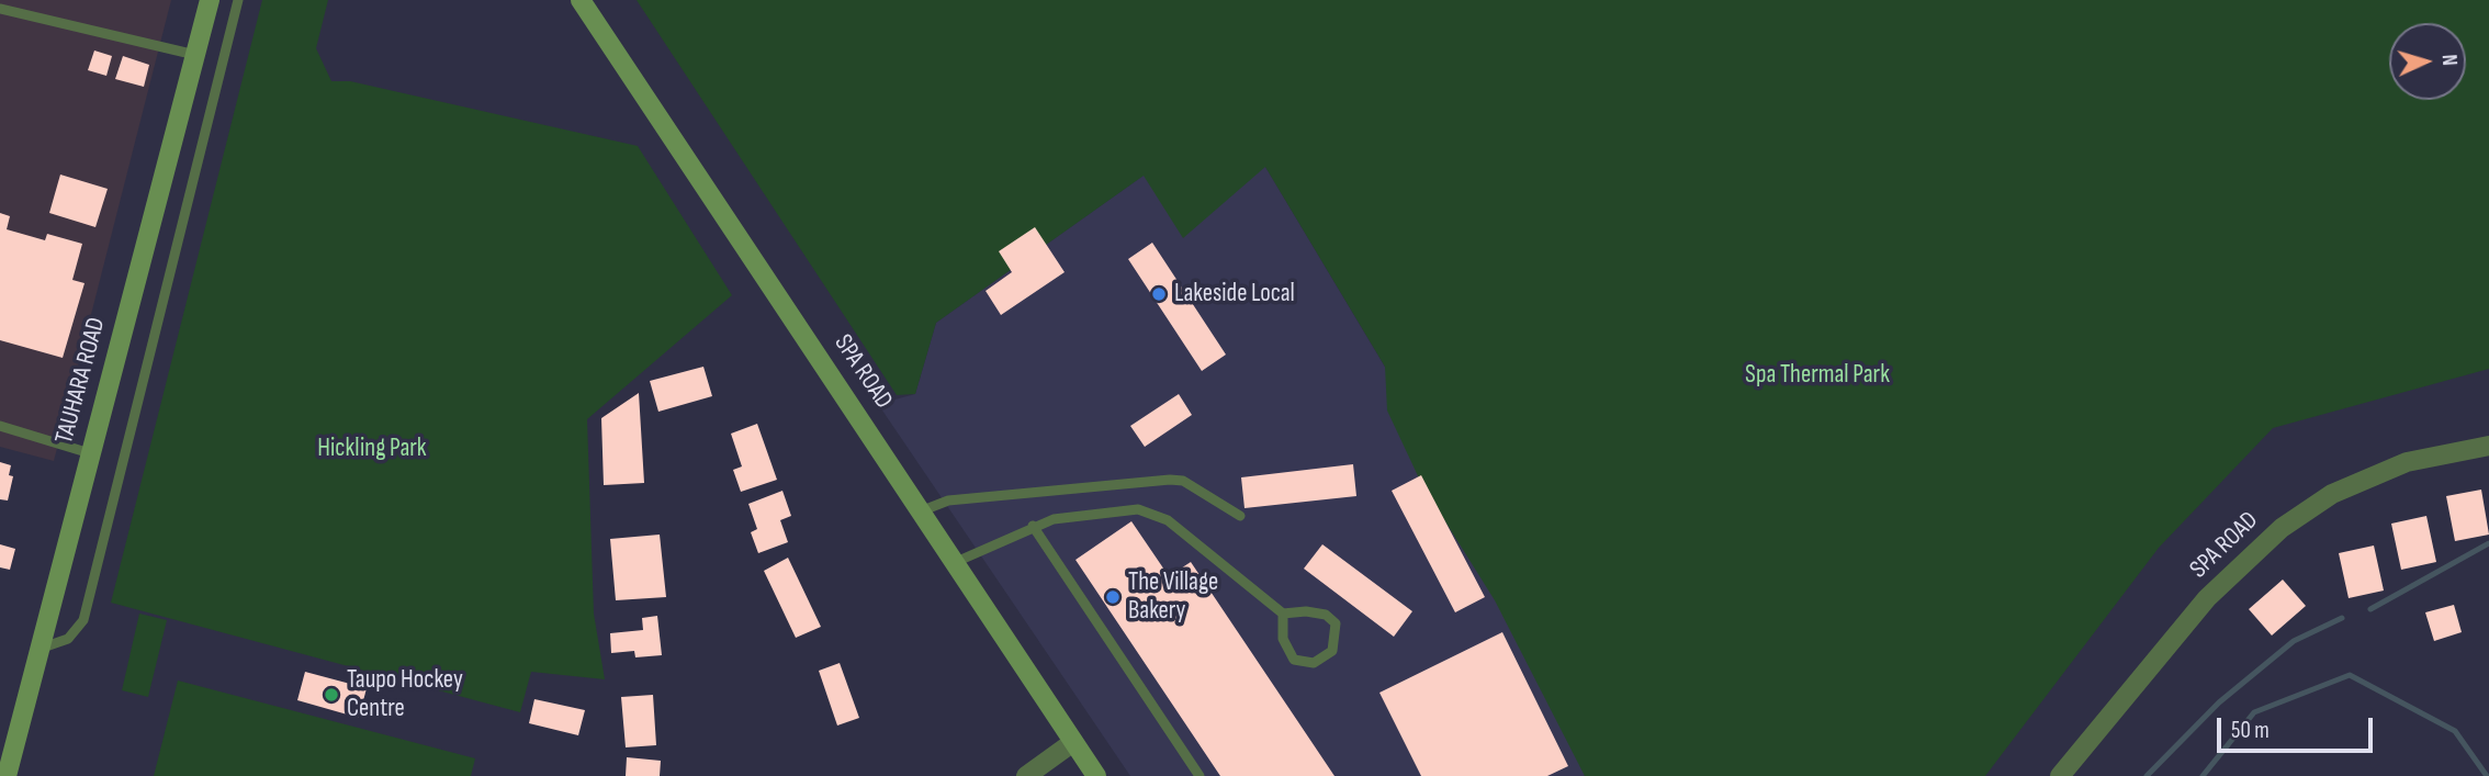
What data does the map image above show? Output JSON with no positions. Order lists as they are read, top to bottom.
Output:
{
  "streets": {
    "main road": ["SPA ROAD", "TAUHARA ROAD"]
  },
  "parks": ["Spa Thermal Park", "Hickling Park"],
  "places": ["Lakeside Local", "The Village Bakery", "Taupo Hockey Centre"],
  "scale_bar": "50 m",
  "north": "right"
}
